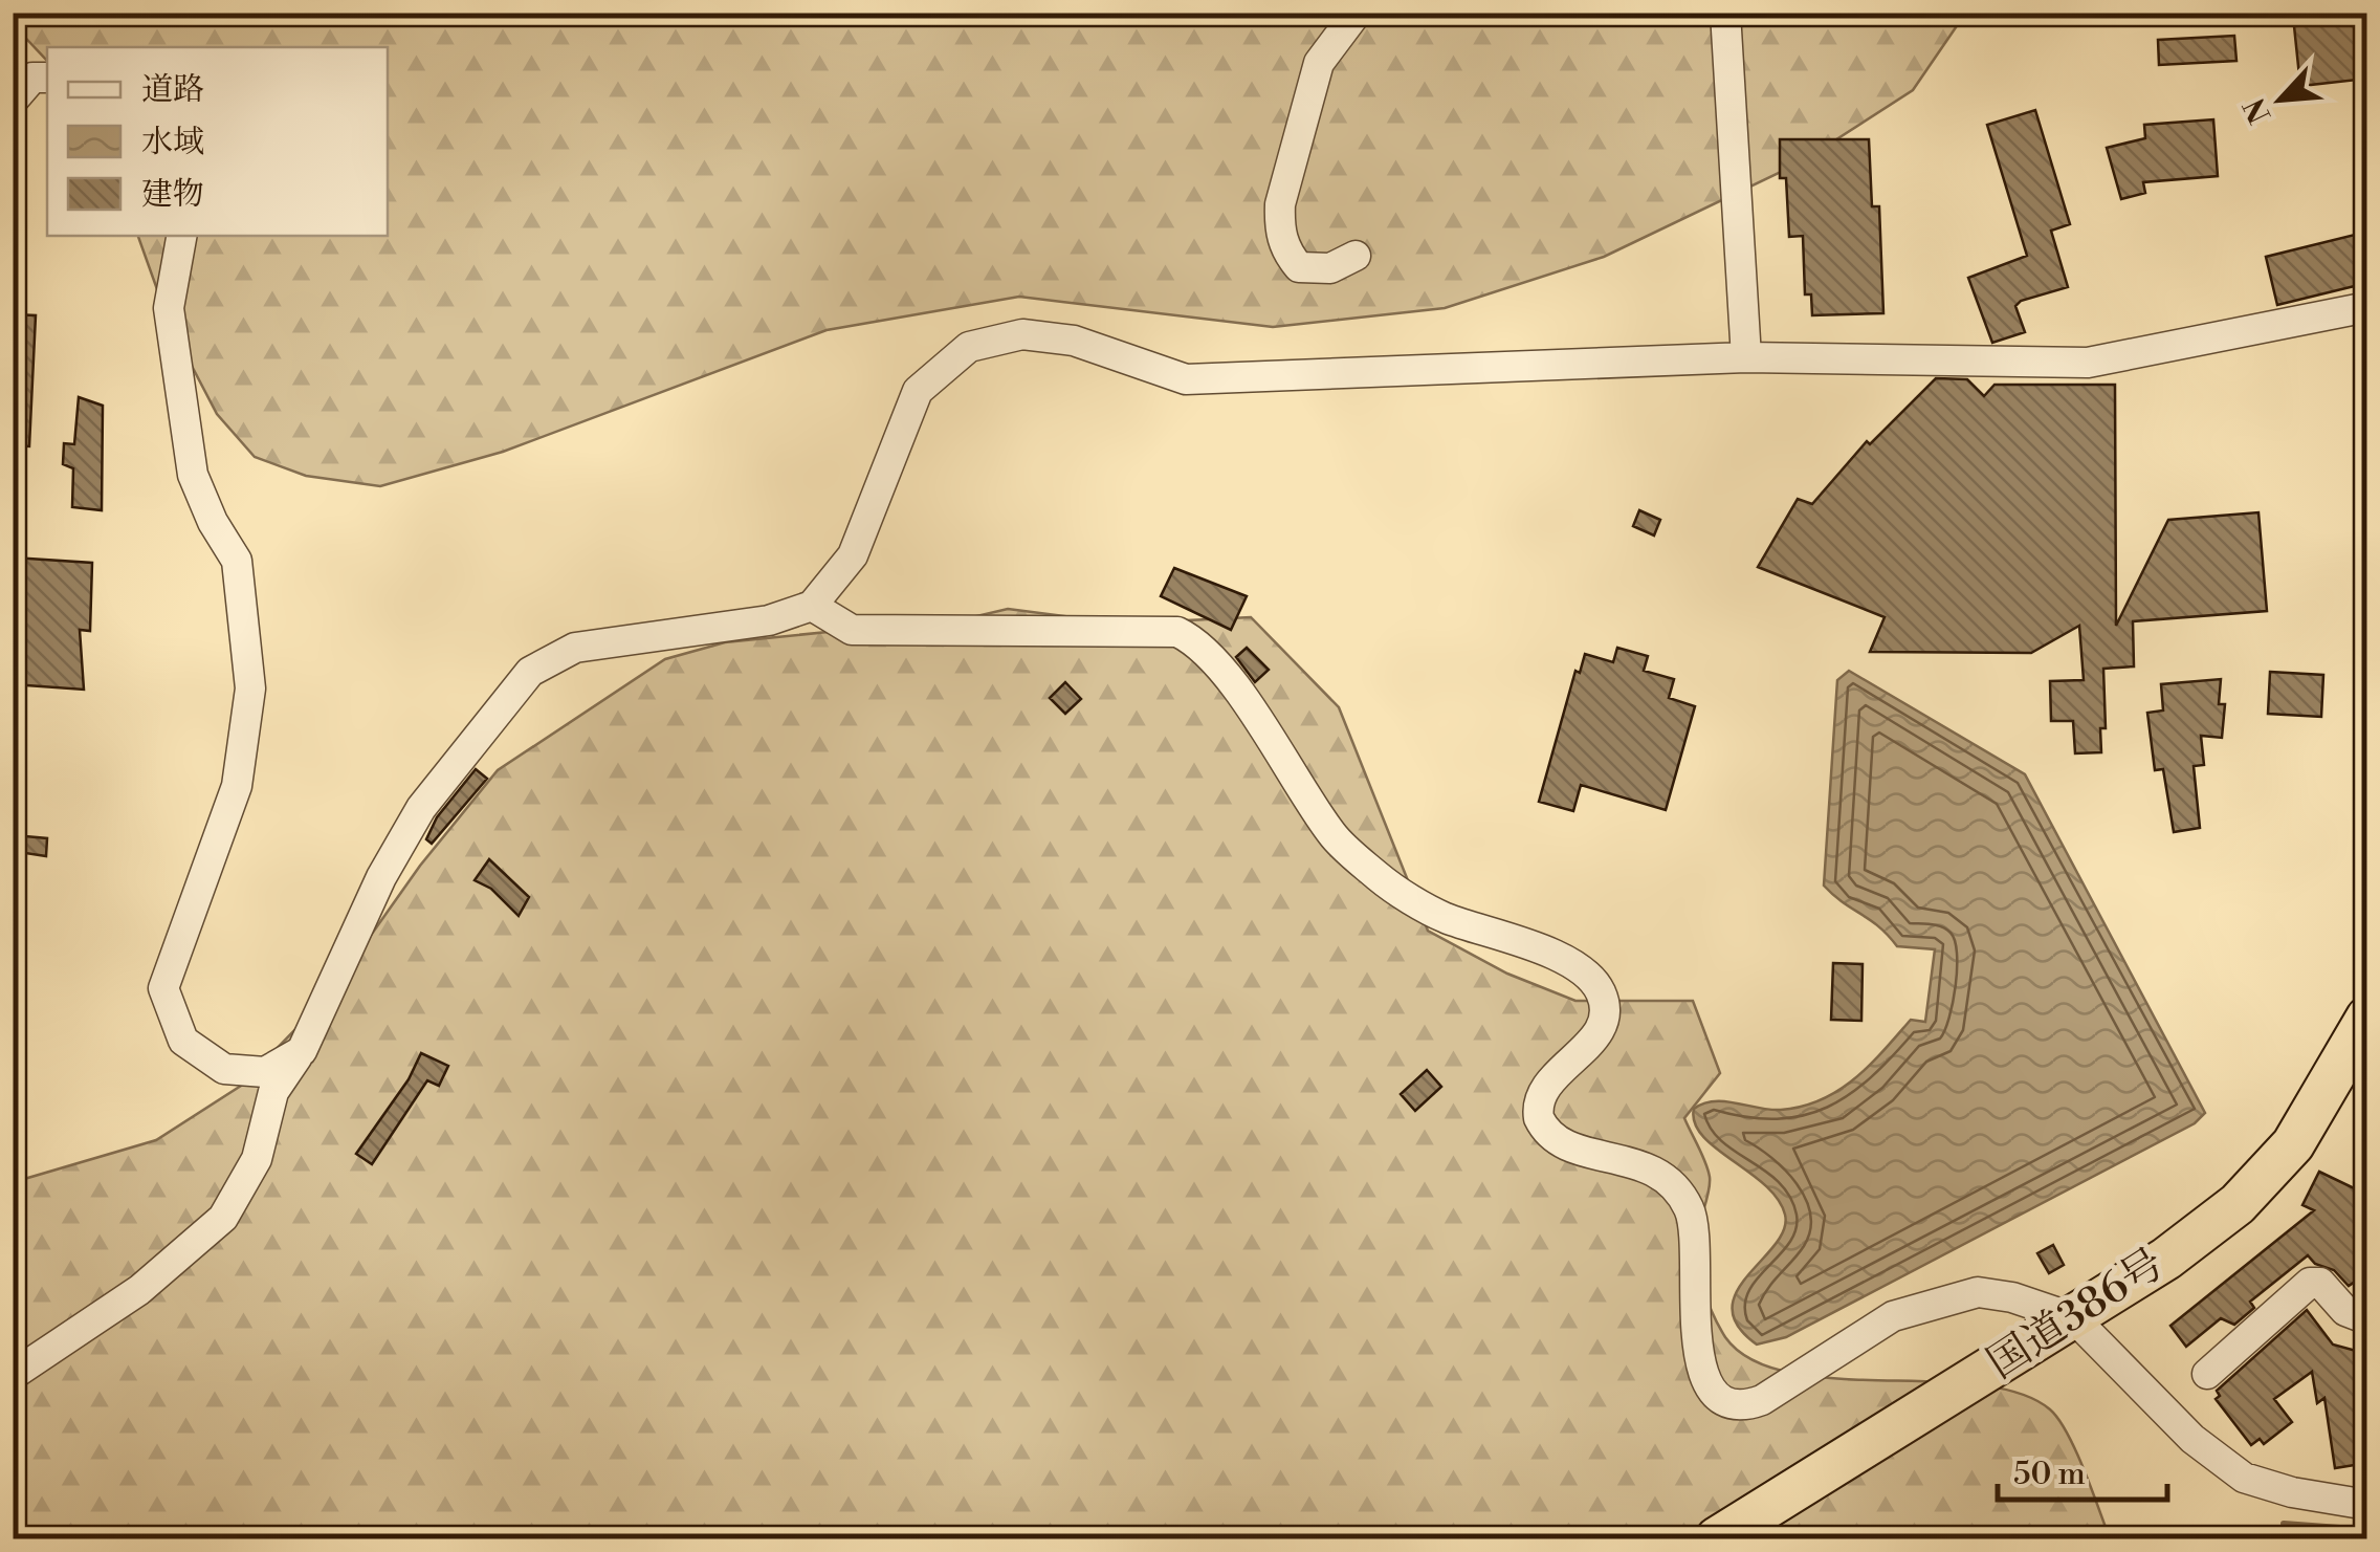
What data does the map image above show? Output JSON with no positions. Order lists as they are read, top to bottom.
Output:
{
  "streets": {
    "highway": ["国道386号"]
  },
  "legend": ["道路", "水域", "建物"],
  "scale_bar": "50 m",
  "north": "bottom left"
}
